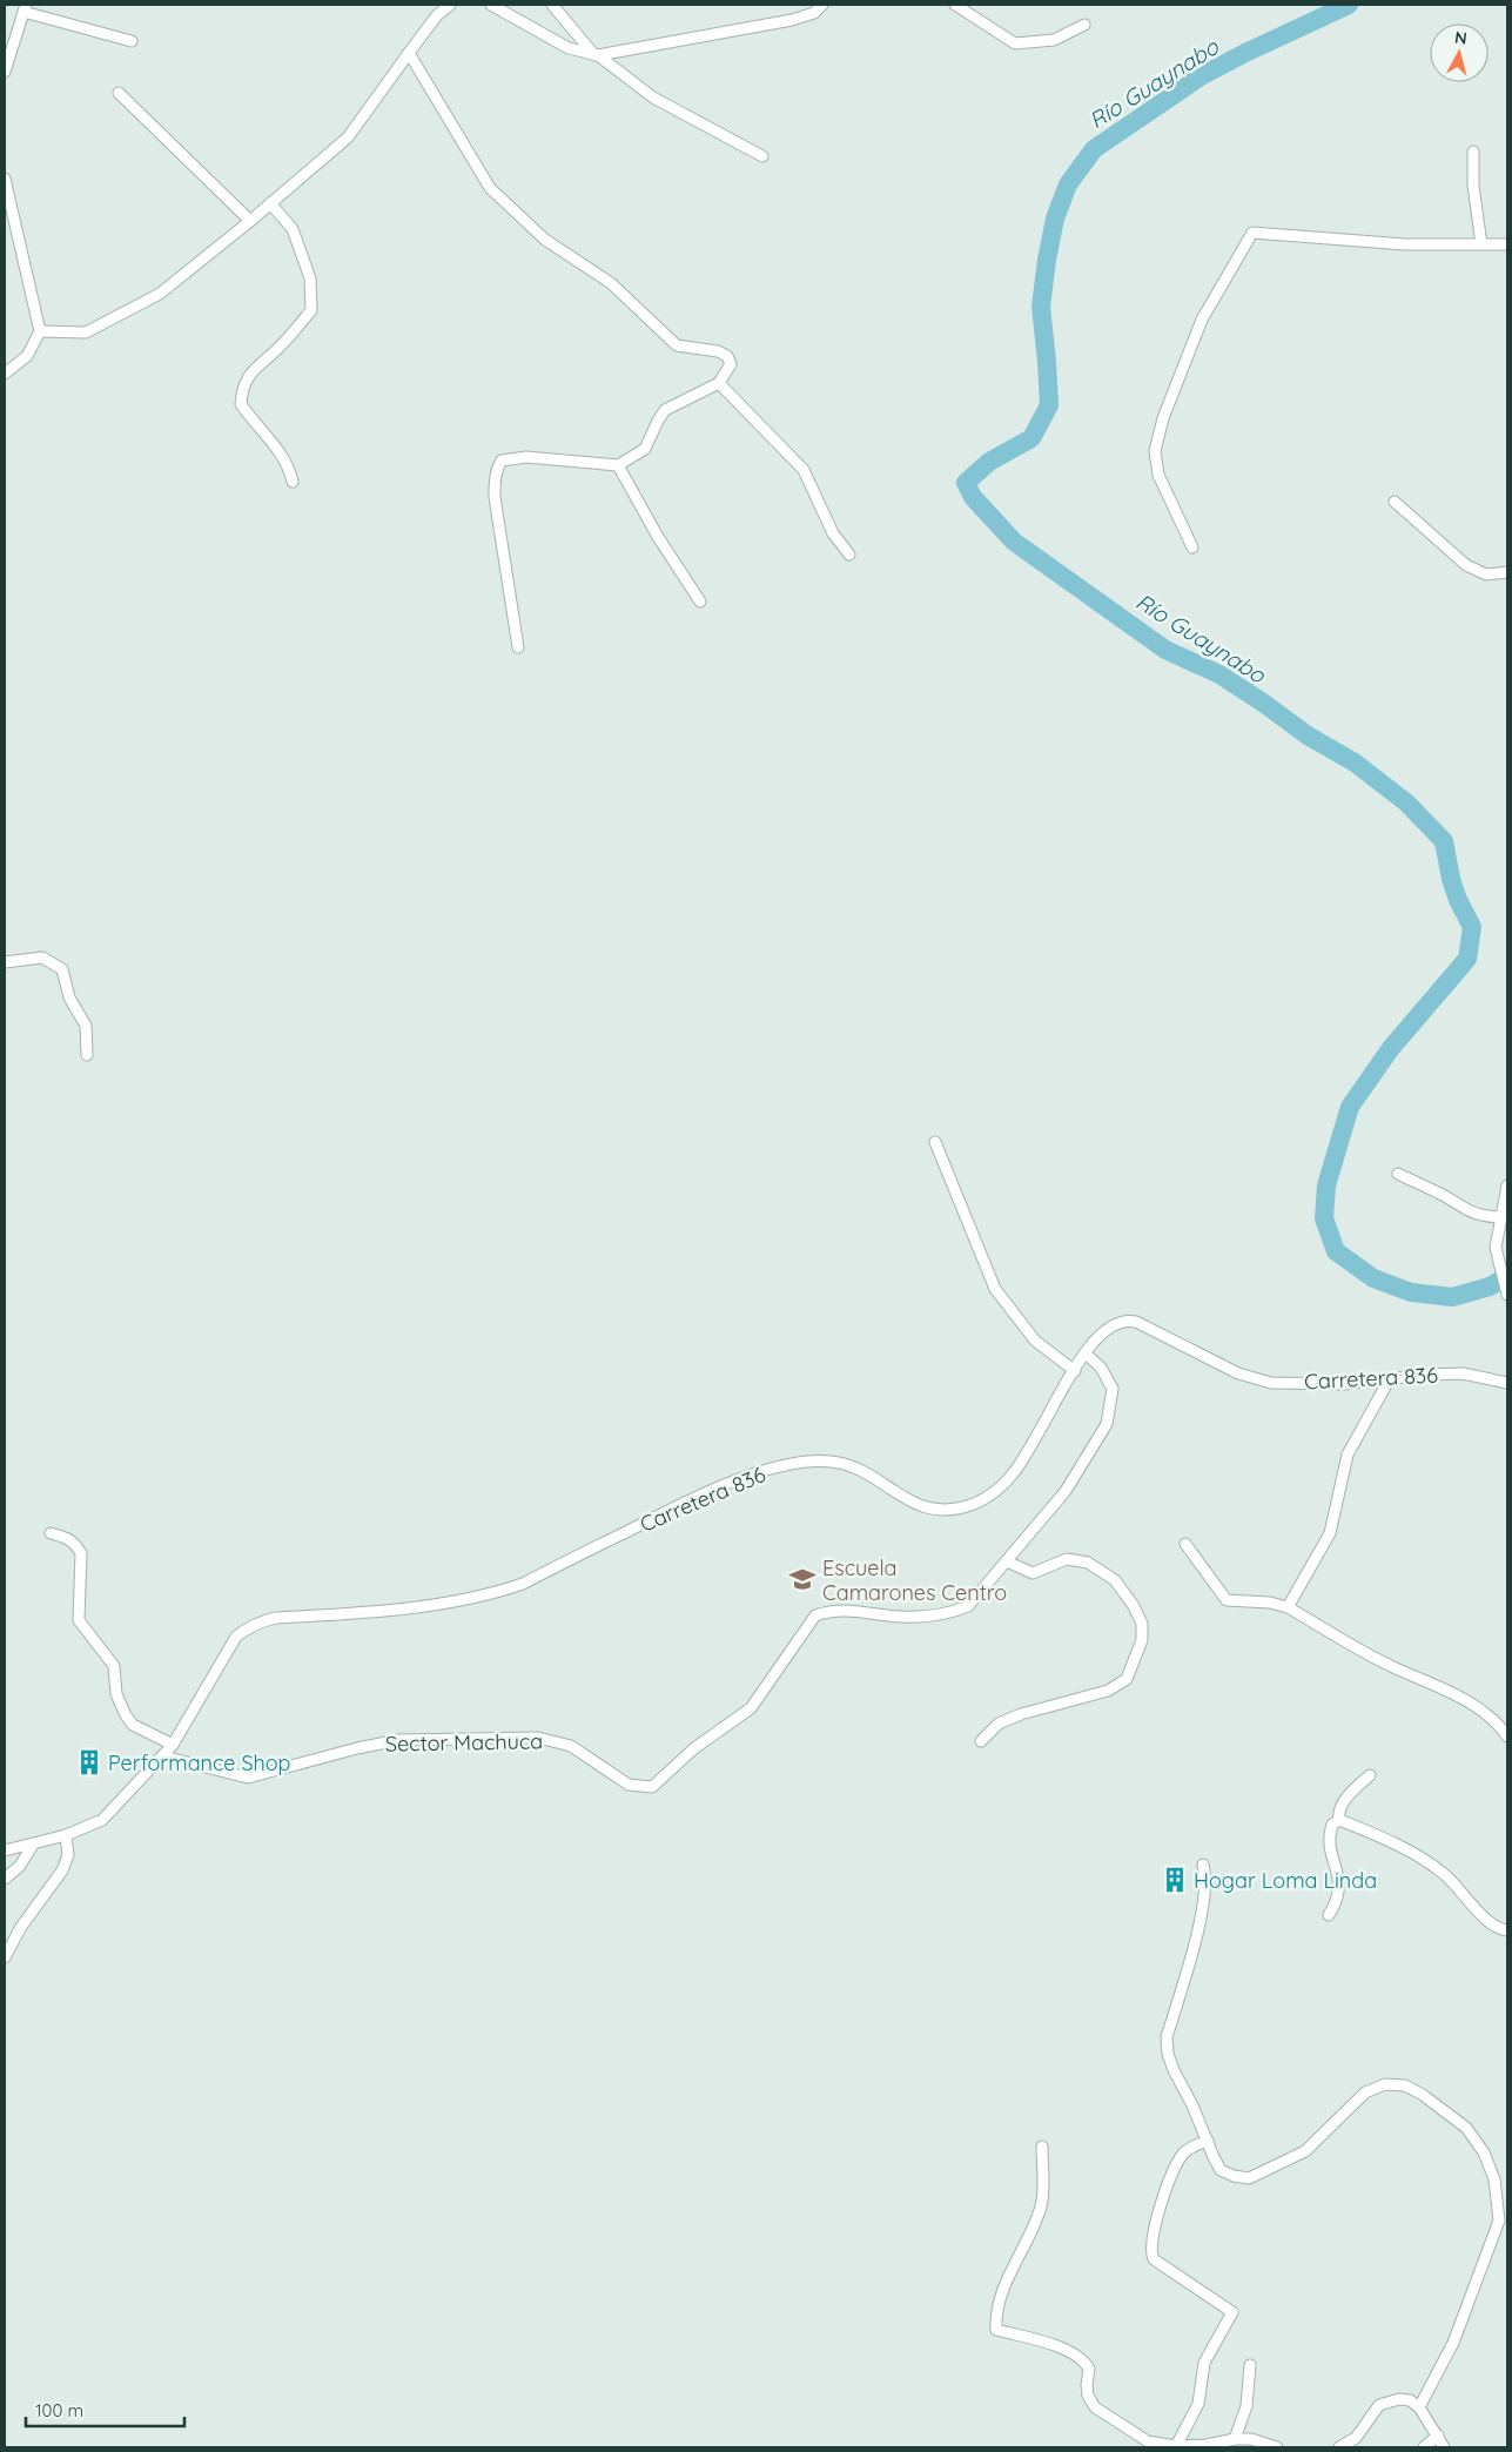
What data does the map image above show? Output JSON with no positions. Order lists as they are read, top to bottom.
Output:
{
  "streets": {
    "street": ["Carretera 836", "Sector Machuca"]
  },
  "crossings": [
    ["Carretera 836", "Sector Machuca"]
  ],
  "water": ["Río Guaynabo"],
  "places": {
    "school or university": ["Escuela Camarones Centro"],
    "building": ["Performance Shop", "Hogar Loma Linda"]
  },
  "scale_bar": "100 m",
  "north": "top"
}
